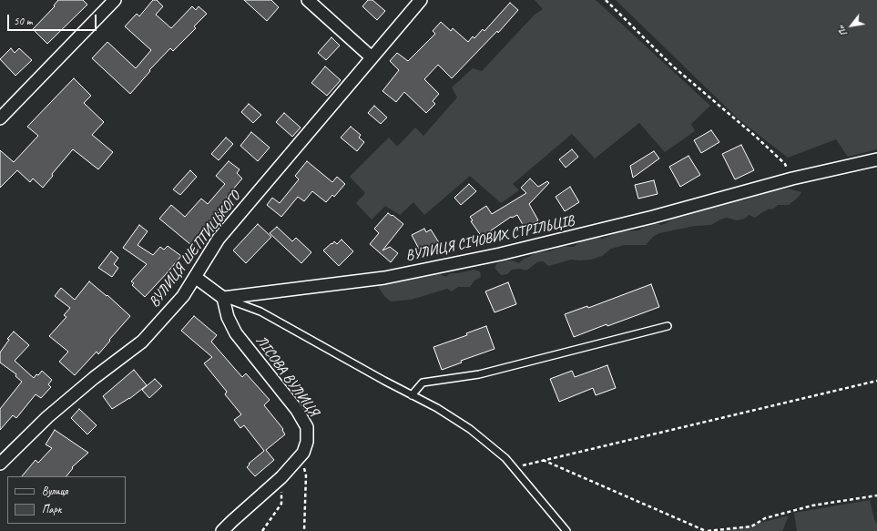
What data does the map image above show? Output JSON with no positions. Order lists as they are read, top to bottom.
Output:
{
  "streets": {
    "street": ["ВУЛИЦЯ СІЧОВИХ СТРІЛЬЦІВ", "ВУЛИЦЯ ШЕПТИЦЬКОГО", "ЛІСОВА ВУЛИЦЯ"]
  },
  "crossings": [
    ["ВУЛИЦЯ СІЧОВИХ СТРІЛЬЦІВ", "ЛІСОВА ВУЛИЦЯ"]
  ],
  "legend": ["Вулиця", "Парк"],
  "scale_bar": "50 m",
  "north": "bottom left"
}
